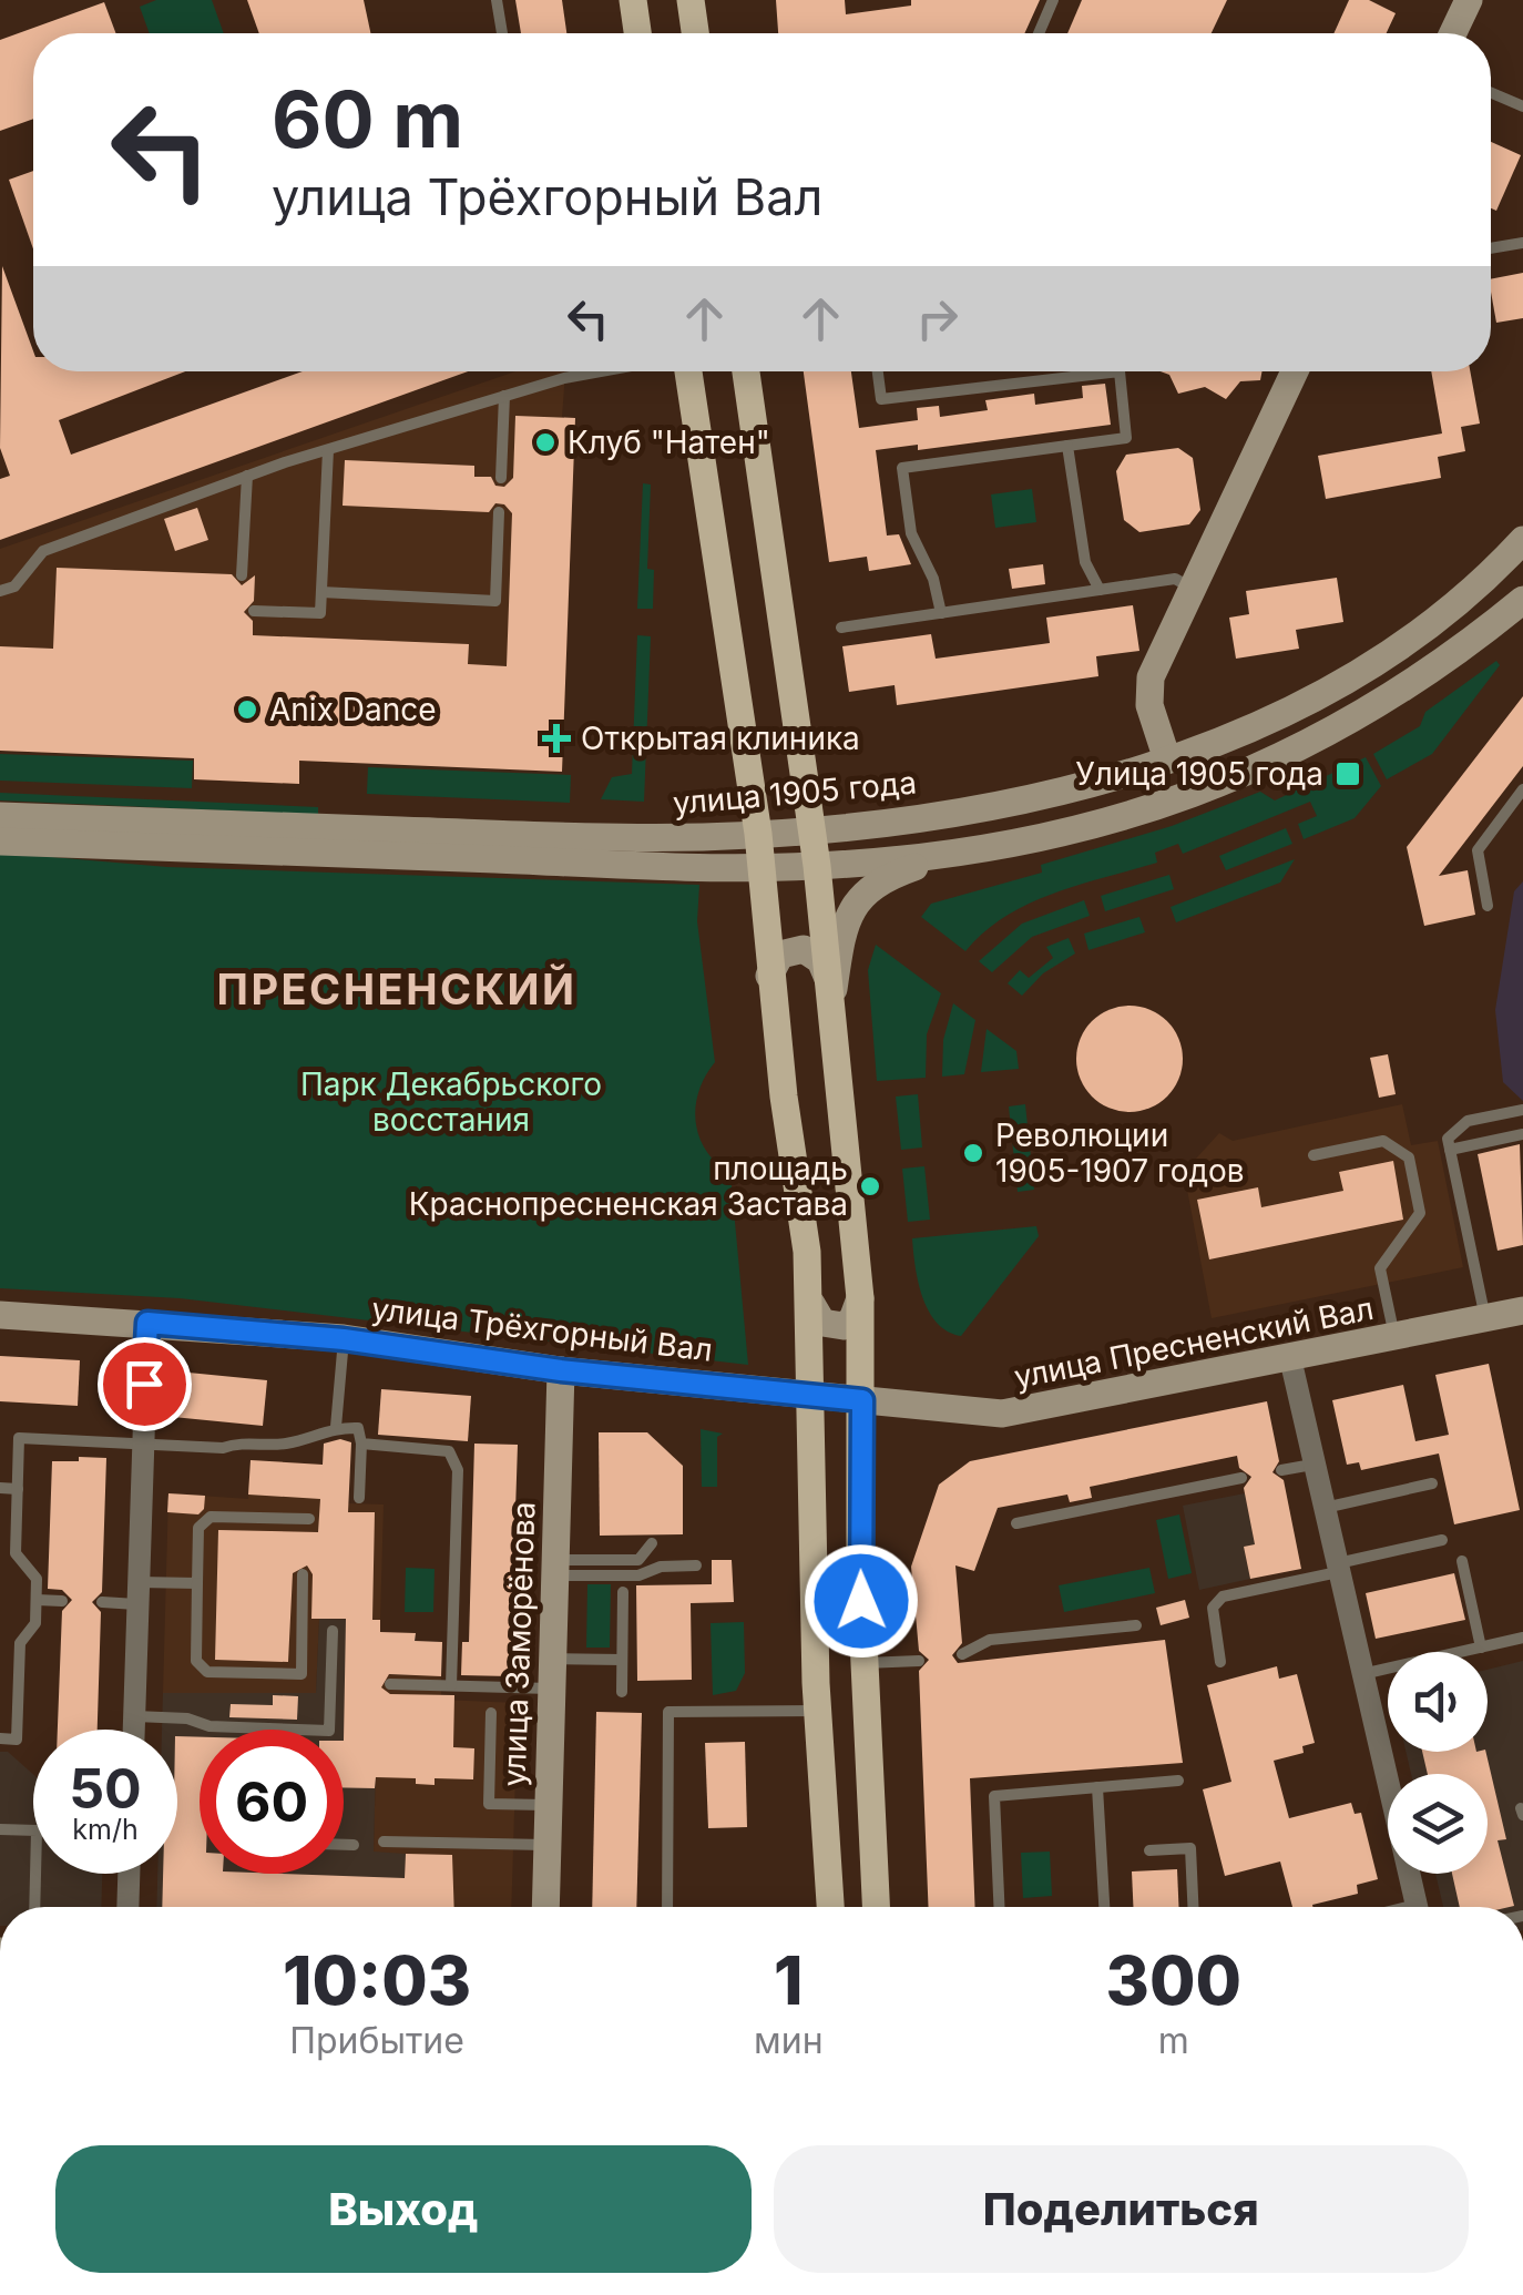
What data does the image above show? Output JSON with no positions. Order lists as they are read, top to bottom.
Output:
{
  "streets": {
    "main road": [
      "улица 1905 года",
      "улица Трёхгорный Вал",
      "улица Пресненский Вал",
      "улица Заморёнова"
    ]
  },
  "crossings": [
    ["улица Трёхгорный Вал", "улица Пресненский Вал"],
    ["улица Трёхгорный Вал", "улица Заморёнова"]
  ],
  "districts": ["ПРЕСНЕНСКИЙ"],
  "parks": ["Парк Декабрьского восстания"],
  "places": {
    "other": [
      "Клуб \"Натен\"",
      "Anix Dance",
      "Революции 1905-1907 годов",
      "площадь Краснопресненская Застава"
    ],
    "health": ["Открытая клиника"],
    "transit": ["Улица 1905 года"]
  },
  "page": {
    "turn": ["60 m", "улица Трёхгорный Вал"],
    "speed": "50 km/h",
    "limit": "60",
    "eta": [
      "10:03",
      "Прибытие",
      "1",
      "мин",
      "300",
      "m"
    ],
    "buttons": ["Выход", "Поделиться"]
  }
}
